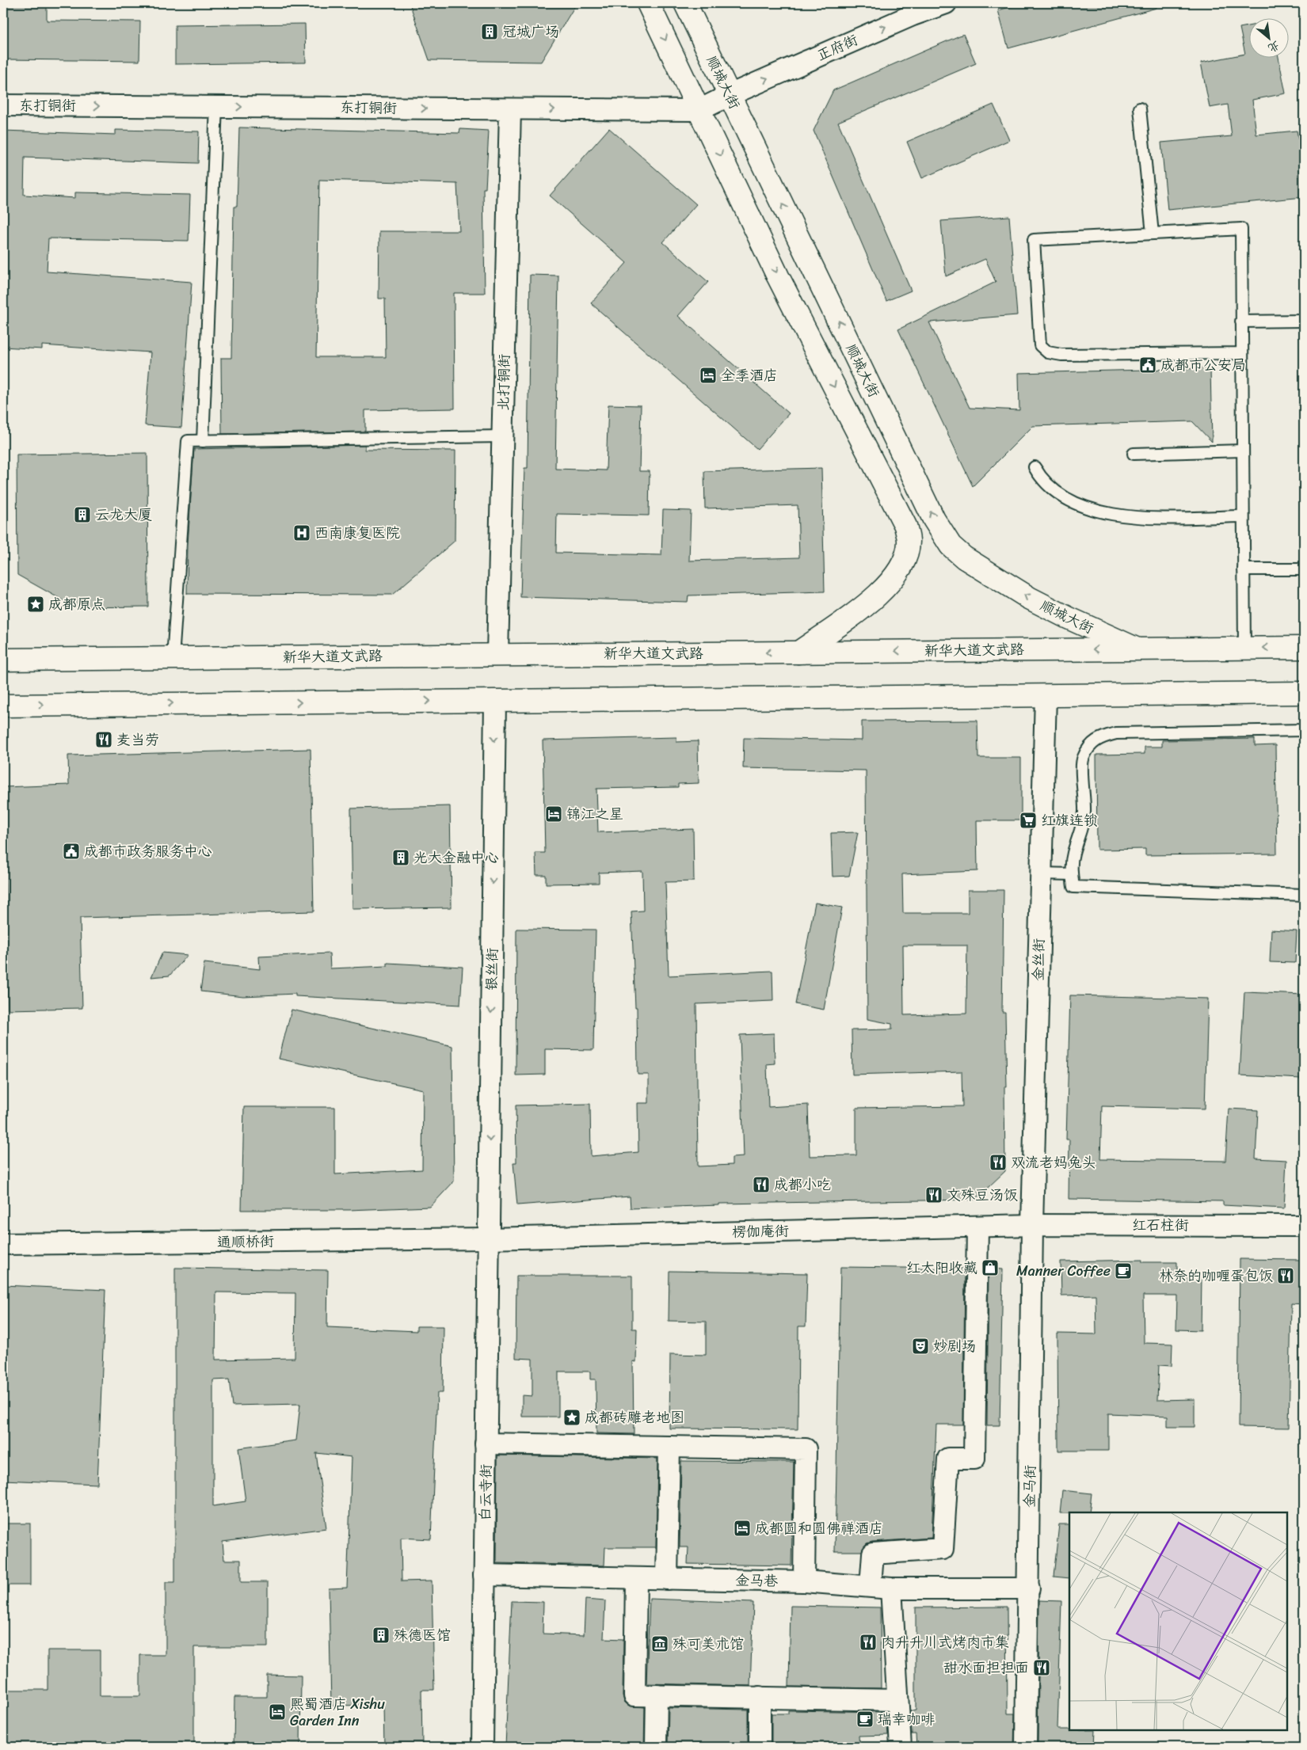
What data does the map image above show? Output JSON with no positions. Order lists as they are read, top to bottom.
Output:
{
  "streets": {
    "main road": ["顺城大街", "新华大道文武路"],
    "street": [
      "正府街",
      "东打铜街",
      "北打铜街",
      "金丝街",
      "银丝街",
      "红石柱街",
      "楞伽庵街",
      "通顺桥街",
      "金马街",
      "白云寺街",
      "金马巷"
    ]
  },
  "crossings": [
    ["正府街", "顺城大街"],
    ["正府街", "东打铜街"],
    ["顺城大街", "东打铜街"],
    ["顺城大街", "新华大道文武路"],
    ["东打铜街", "北打铜街"],
    ["北打铜街", "新华大道文武路"],
    ["金丝街", "红石柱街"],
    ["金丝街", "楞伽庵街"],
    ["金丝街", "金马街"],
    ["银丝街", "楞伽庵街"],
    ["银丝街", "通顺桥街"],
    ["银丝街", "白云寺街"],
    ["红石柱街", "楞伽庵街"],
    ["红石柱街", "金马街"],
    ["楞伽庵街", "通顺桥街"],
    ["楞伽庵街", "金马街"],
    ["楞伽庵街", "白云寺街"],
    ["通顺桥街", "白云寺街"],
    ["金马街", "金马巷"],
    ["白云寺街", "金马巷"]
  ],
  "one_way": [
    "正府街",
    "顺城大街",
    "东打铜街",
    "银丝街"
  ],
  "places": {
    "building": [
      "冠城广场",
      "云龙大厦",
      "光大金融中心",
      "殊德医馆"
    ],
    "public building": ["成都市公安局", "成都市政务服务中心"],
    "hotel": [
      "全季酒店",
      "锦江之星",
      "成都圆和圆佛禅酒店",
      "熙蜀酒店 Xishu Garden Inn"
    ],
    "hospital": ["西南康复医院"],
    "place": ["成都原点", "成都砖雕老地图"],
    "restaurant": [
      "麦当劳",
      "双流老妈兔头",
      "成都小吃",
      "文殊豆汤饭",
      "林奈的咖喱蛋包饭",
      "肉升升川式烤肉市集",
      "甜水面担担面"
    ],
    "supermarket": ["红旗连锁"],
    "shop": ["红太阳收藏"],
    "cafe": ["Manner Coffee", "瑞幸咖啡"],
    "theatre": ["妙剧场"],
    "museum": ["殊可美术馆"]
  },
  "north": "bottom right"
}
